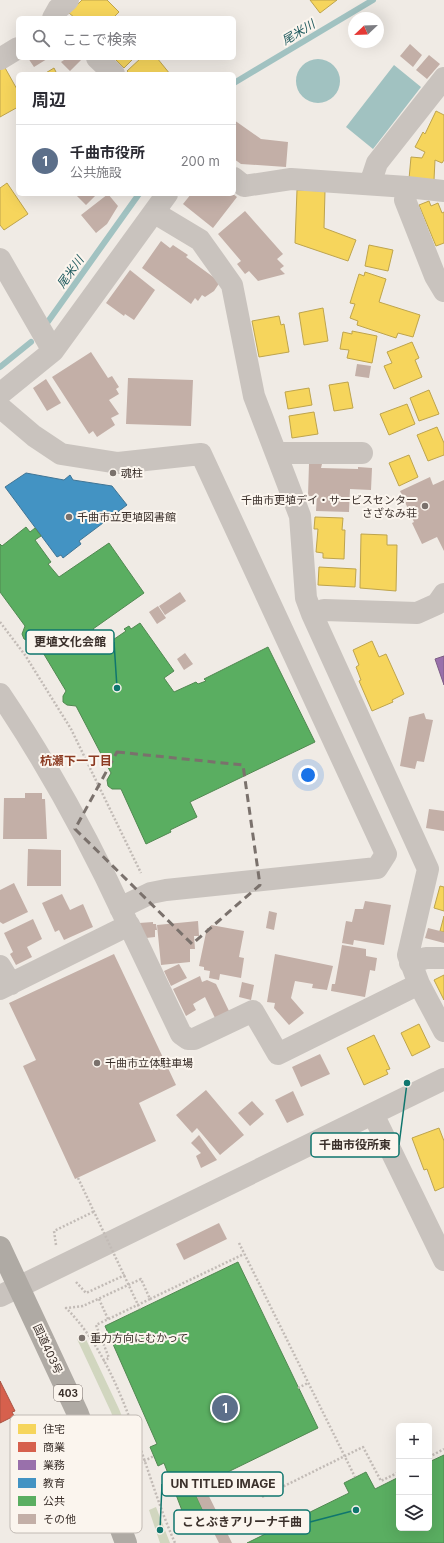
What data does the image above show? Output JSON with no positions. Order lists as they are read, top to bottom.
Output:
{
  "streets": {
    "highway": ["国道403号", "403"]
  },
  "districts": ["杭瀬下一丁目"],
  "water": ["尾米川"],
  "places": [
    "魂柱",
    "千曲市更埴デイ・サービスセンター さざなみ荘",
    "千曲市立更埴図書館",
    "更埴文化会館",
    "千曲市立体駐車場",
    "千曲市役所東",
    "重力方向にむかって",
    "ことぶきアリーナ千曲",
    "UN TITLED IMAGE"
  ],
  "legend": [
    "住宅",
    "商業",
    "業務",
    "教育",
    "公共",
    "その他"
  ],
  "north": "bottom left",
  "page": {
    "search": "ここで検索",
    "heading": "周辺",
    "list": [
      {
        "mark": "1",
        "name": "千曲市役所",
        "note": "公共施設",
        "value": "200 m"
      }
    ],
    "pins": "1",
    "map_buttons": ["+", "−"]
  }
}
